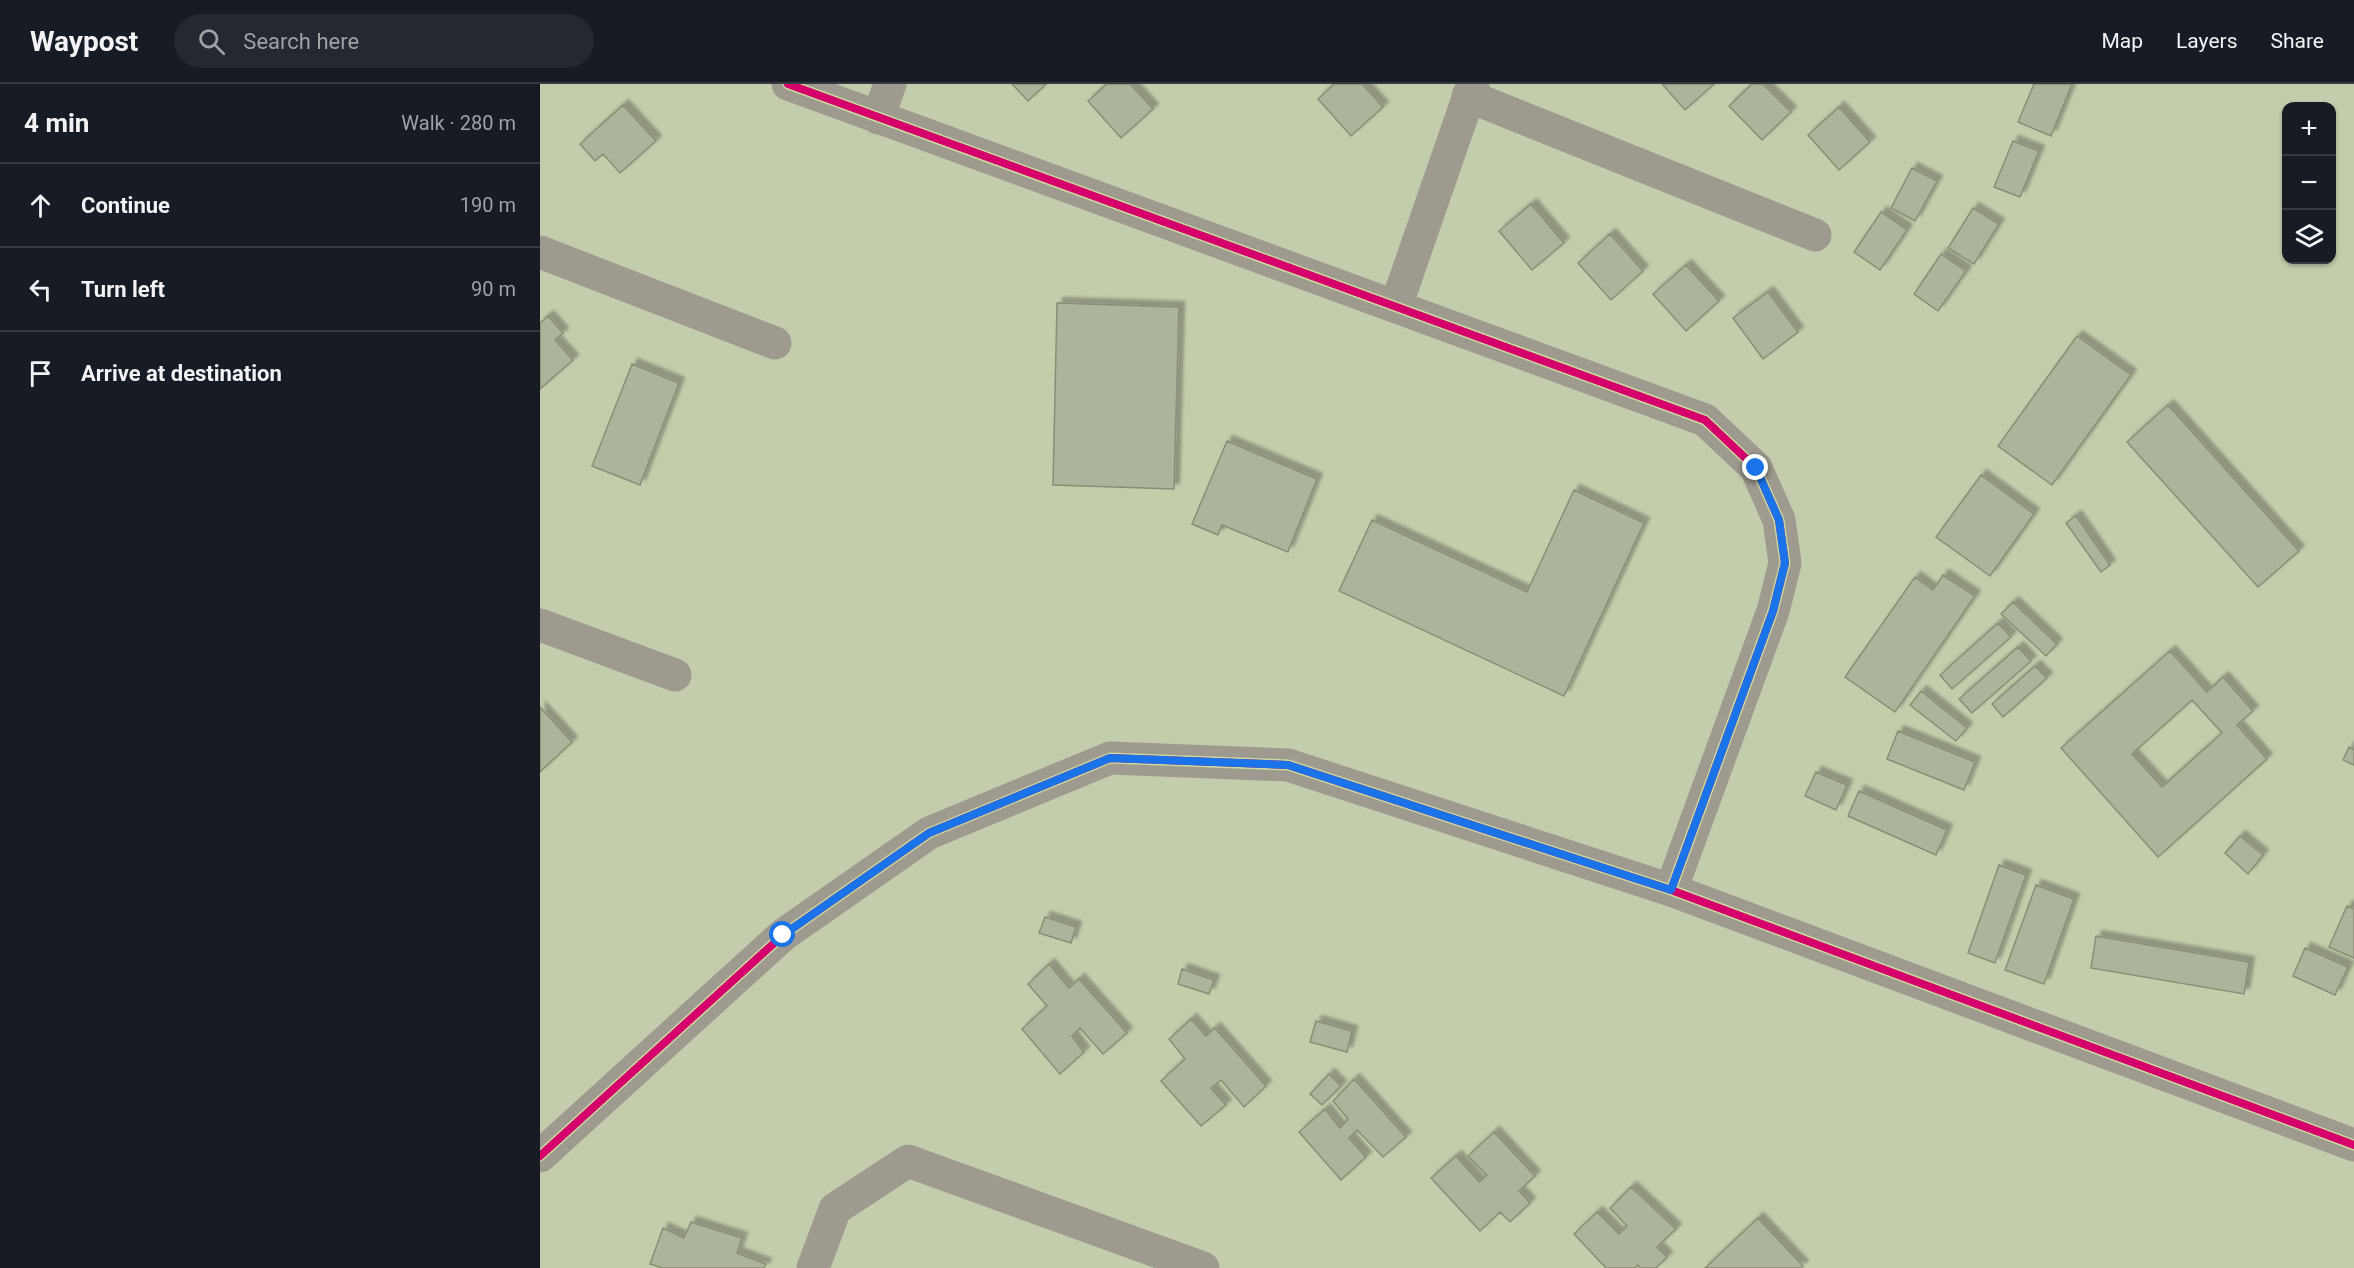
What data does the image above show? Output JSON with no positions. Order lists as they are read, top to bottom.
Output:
{
  "page": {
    "header": "Waypost",
    "search": "Search here",
    "nav": ["Map", "Layers", "Share"],
    "heading": ["4 min", "Walk · 280 m"],
    "map_buttons": ["+", "−"],
    "list": [
      ["Continue", "190 m"],
      ["Turn left", "90 m"],
      "Arrive at destination"
    ]
  }
}
